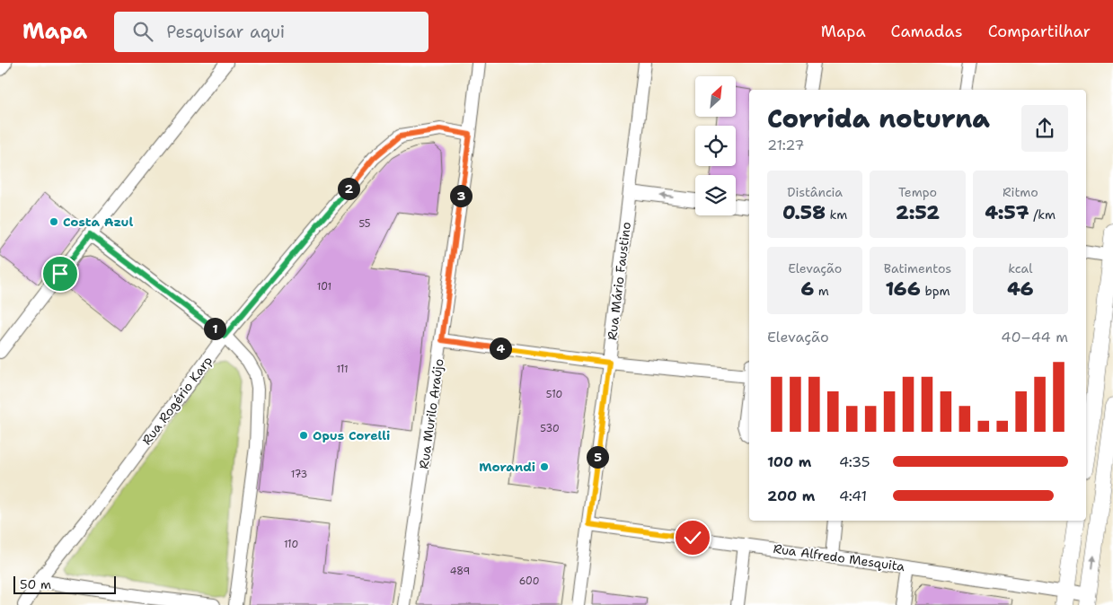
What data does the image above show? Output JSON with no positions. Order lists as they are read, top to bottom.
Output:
{
  "streets": {
    "street": [
      "Rua Mário Faustino",
      "Rua Rogério Karp",
      "Rua Murilo Araújo",
      "Rua Alfredo Mesquita"
    ]
  },
  "crossings": [
    ["Rua Mário Faustino", "Rua Alfredo Mesquita"],
    ["Rua Rogério Karp", "Rua Murilo Araújo"]
  ],
  "places": ["Costa Azul", "Opus Corelli", "Morandi"],
  "house_numbers": [
    "55",
    "101",
    "111",
    "510",
    "530",
    "173",
    "110",
    "489",
    "600"
  ],
  "scale_bar": "50 m",
  "north": "top right",
  "page": {
    "header": "Mapa",
    "search": "Pesquisar aqui",
    "nav": ["Mapa", "Camadas", "Compartilhar"],
    "heading": ["Corrida noturna", "21:27"],
    "stats": [
      ["Distância", "0.58 km"],
      ["Tempo", "2:52"],
      ["Ritmo", "4:57 /km"],
      ["Elevação", "6 m"],
      ["Batimentos", "166 bpm"],
      ["kcal", "46"]
    ],
    "pins": [
      "2",
      "3",
      "1",
      "4",
      "5"
    ],
    "chart": ["Elevação", "40–44 m"],
    "list": [
      {
        "name": "100 m",
        "note": "4:35"
      },
      {
        "name": "200 m",
        "note": "4:41"
      }
    ],
    "scale": "50 m"
  }
}
